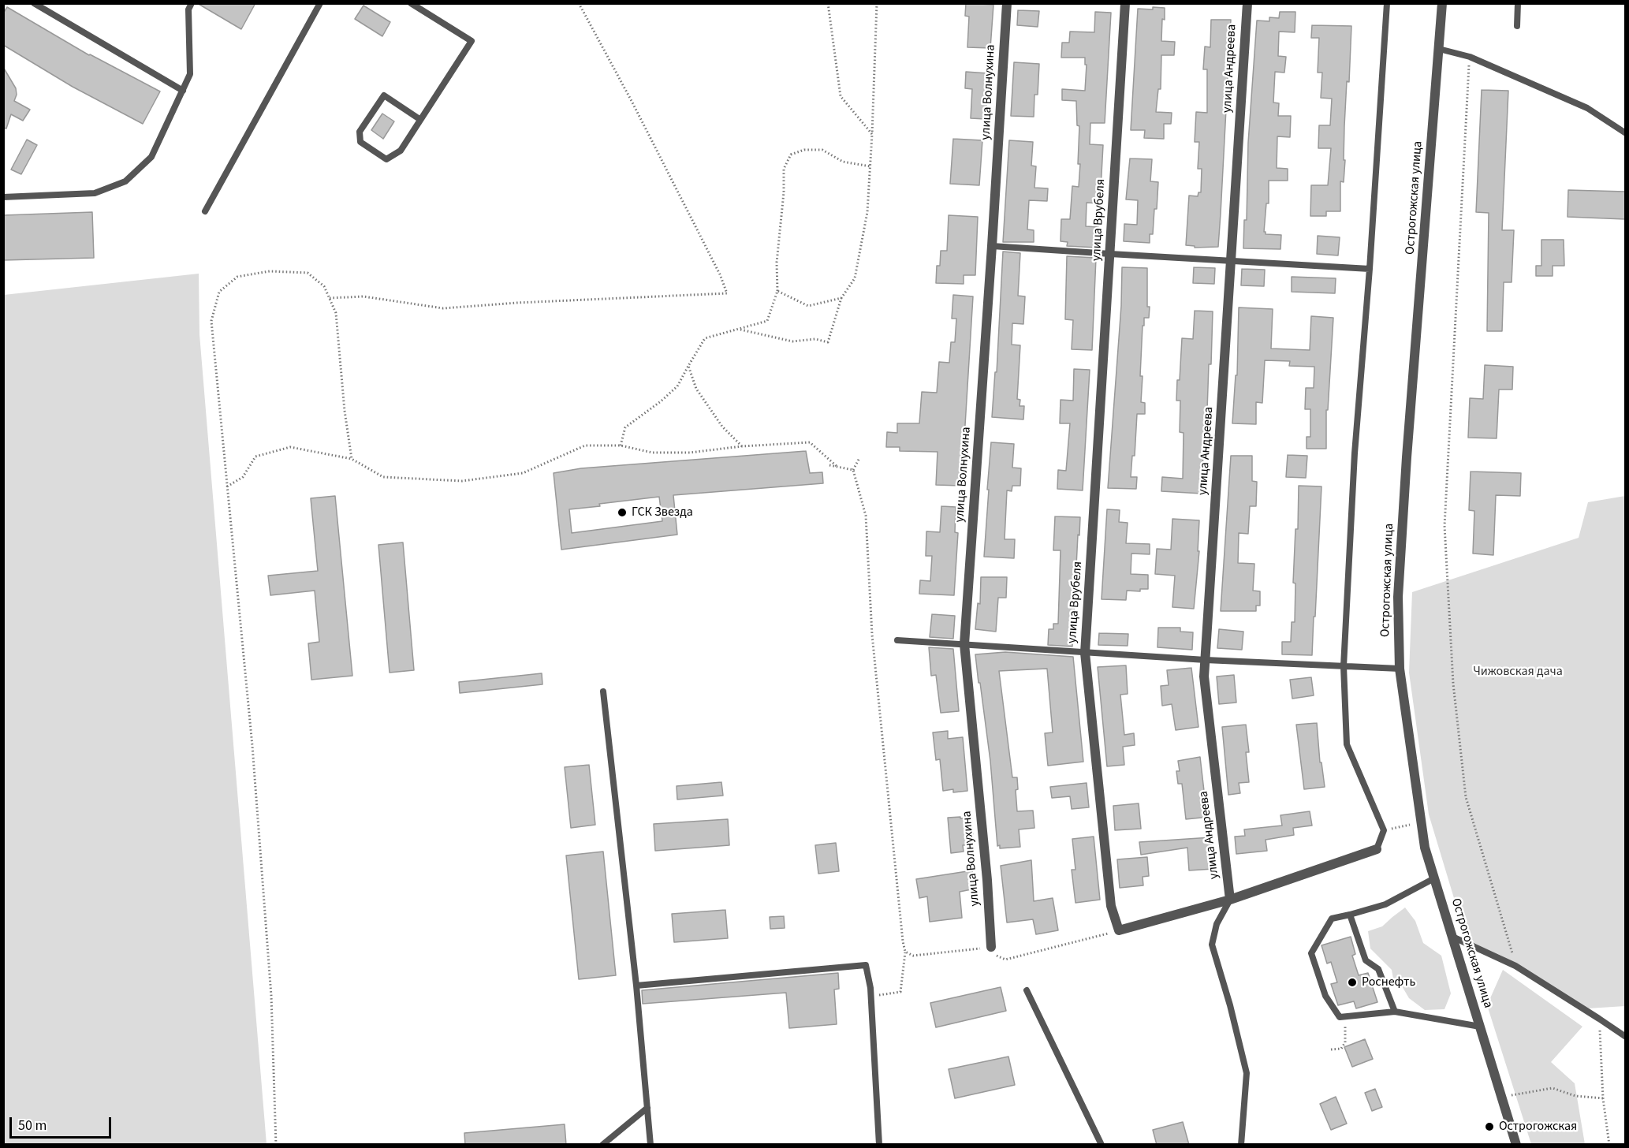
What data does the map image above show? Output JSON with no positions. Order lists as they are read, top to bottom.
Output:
{
  "streets": {
    "street": [
      "улица Андреева",
      "улица Волнухина",
      "Острогожская улица",
      "улица Врубеля"
    ]
  },
  "parks": ["Чижовская дача"],
  "places": ["ГСК Звезда", "Роснефть", "Острогожская"],
  "scale_bar": "50 m"
}
